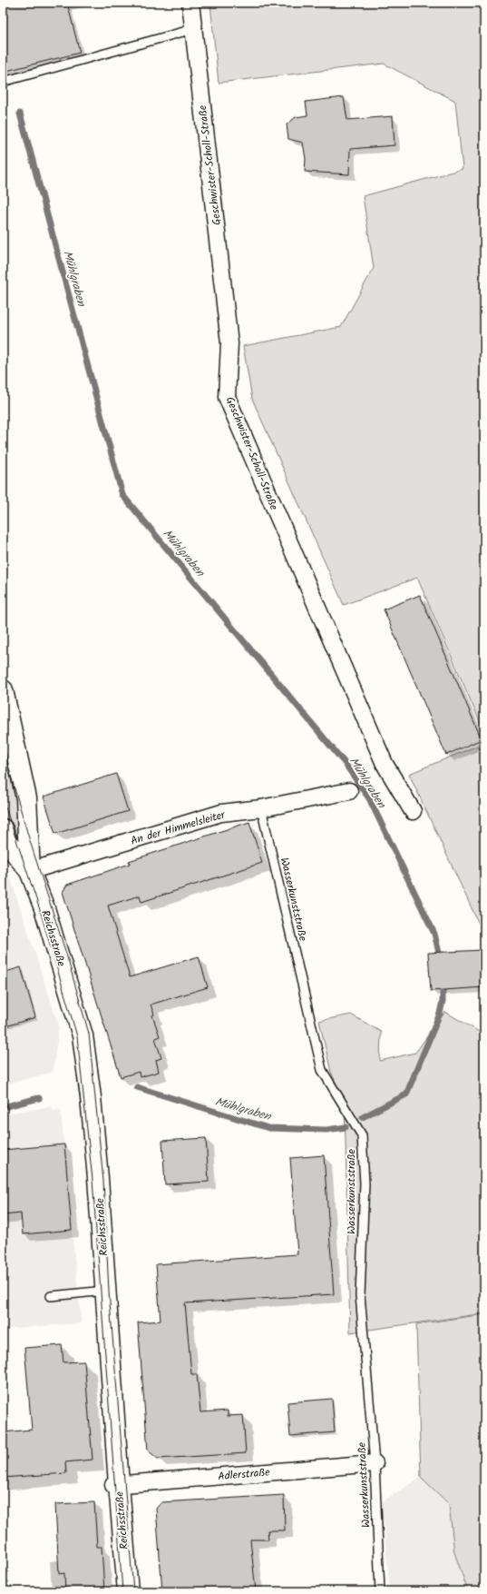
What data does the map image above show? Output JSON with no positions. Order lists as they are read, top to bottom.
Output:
{
  "streets": {
    "main road": ["Reichsstraße"],
    "street": ["Geschwister-Scholl-Straße", "An der Himmelsleiter", "Adlerstraße"],
    "lane": ["Wasserkunststraße"]
  },
  "crossings": [
    ["An der Himmelsleiter", "Wasserkunststraße"],
    ["An der Himmelsleiter", "Reichsstraße"],
    ["Wasserkunststraße", "Adlerstraße"],
    ["Reichsstraße", "Adlerstraße"]
  ],
  "water": ["Mühlgraben"]
}
